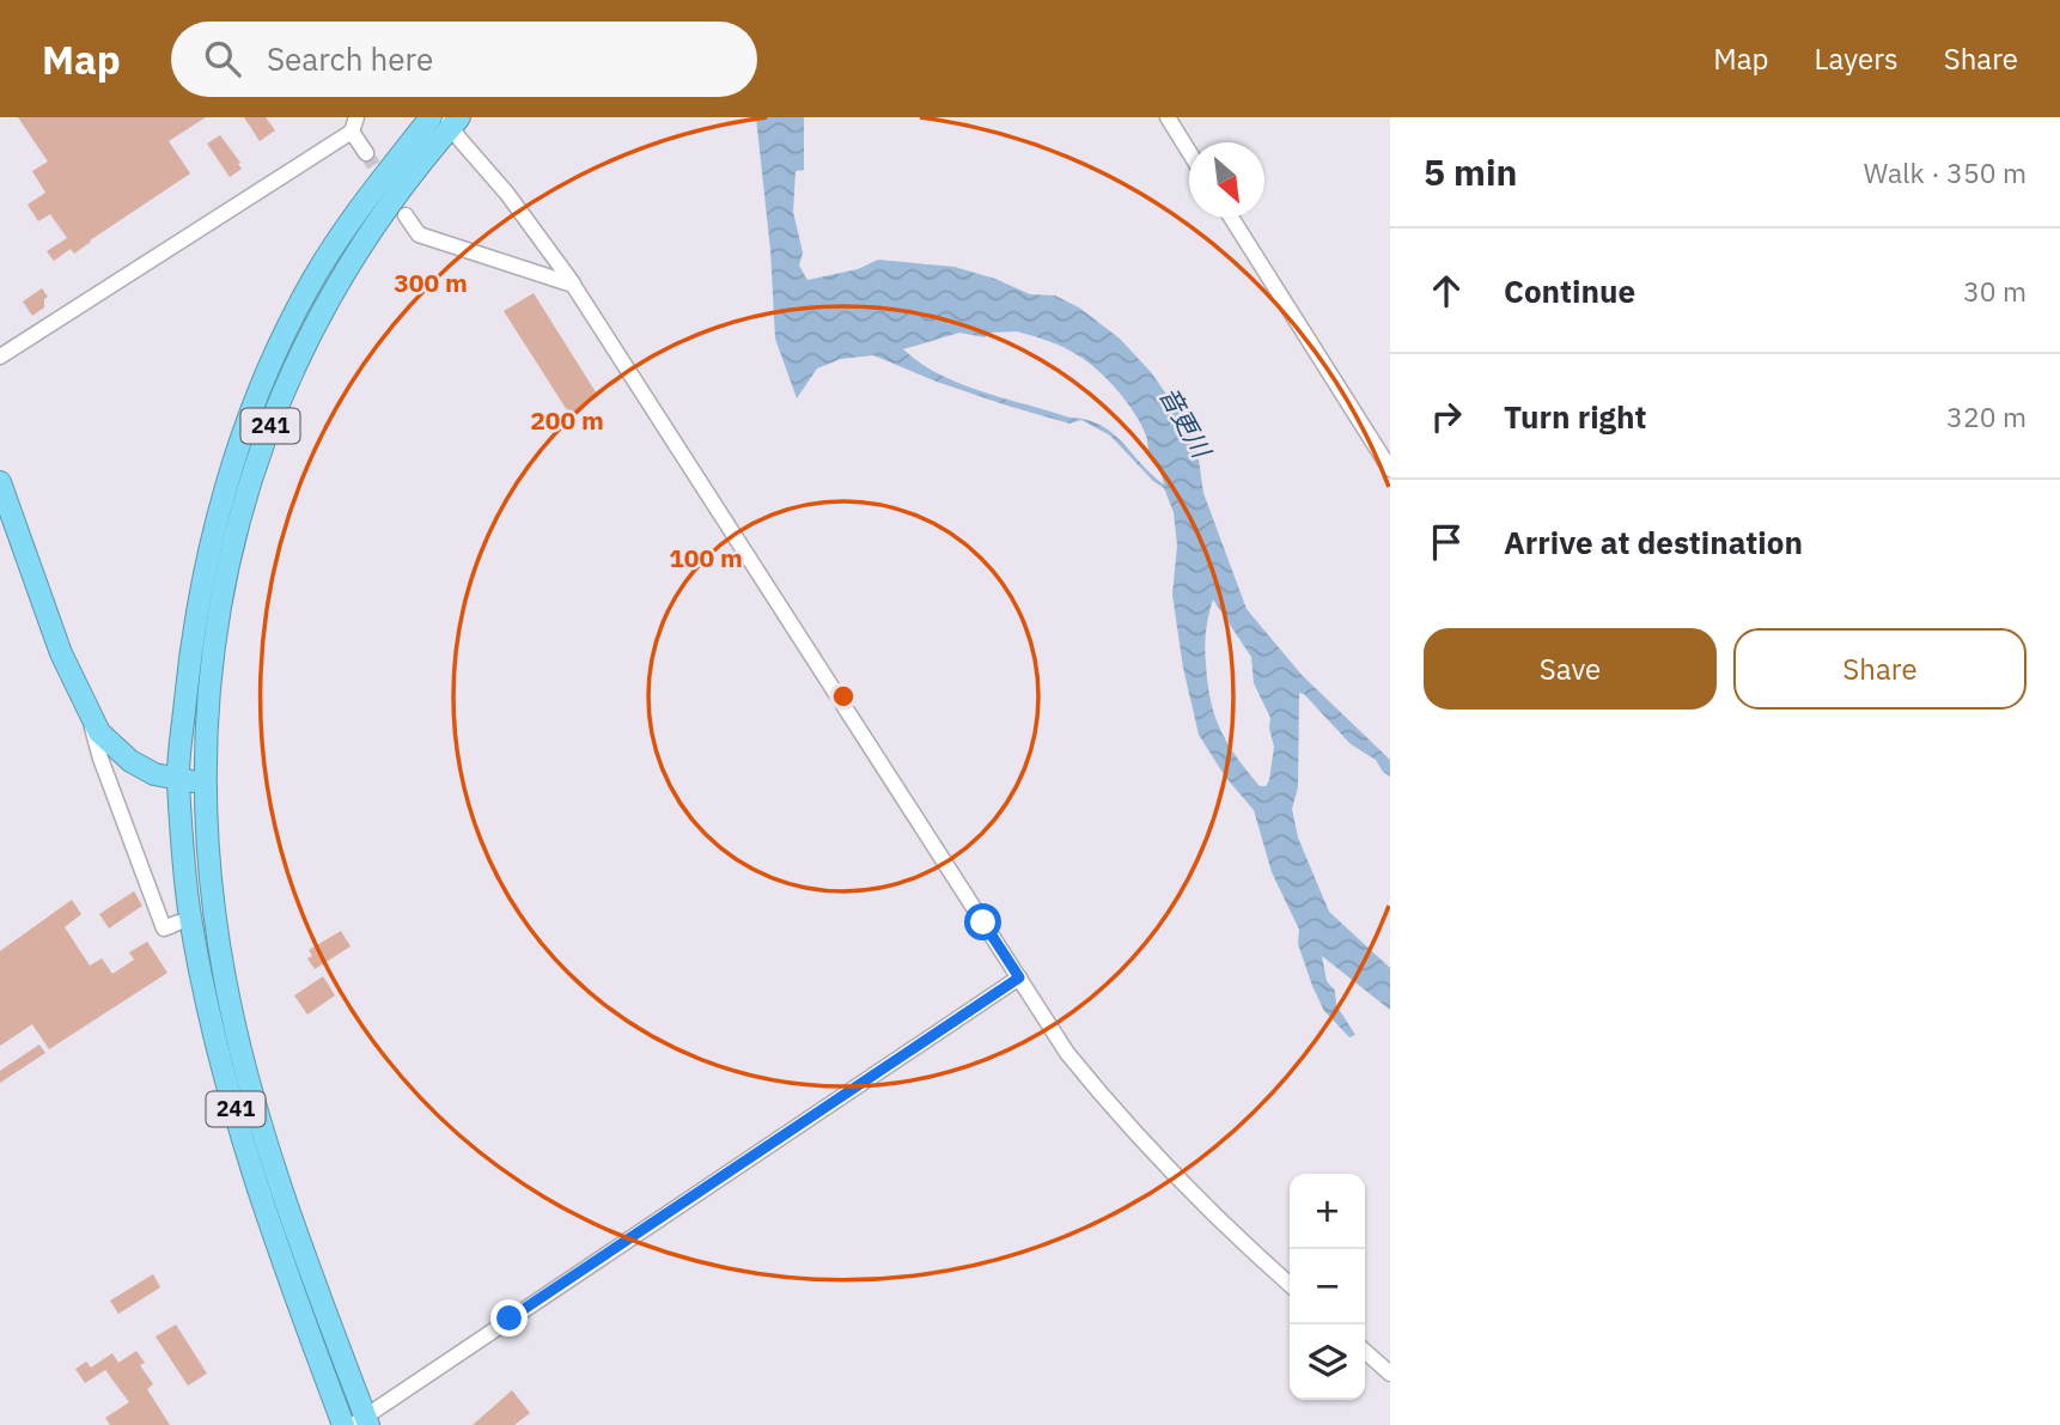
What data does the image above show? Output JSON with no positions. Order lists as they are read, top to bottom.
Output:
{
  "streets": {
    "highway": ["241"]
  },
  "water": ["音更川"],
  "north": "bottom right",
  "page": {
    "header": "Map",
    "search": "Search here",
    "nav": ["Map", "Layers", "Share"],
    "heading": ["5 min", "Walk · 350 m"],
    "list": [
      ["Continue", "30 m"],
      ["Turn right", "320 m"],
      "Arrive at destination"
    ],
    "buttons": ["Save", "Share"],
    "map_buttons": ["+", "−"]
  },
  "rings": ["300 m", "200 m", "100 m"]
}
